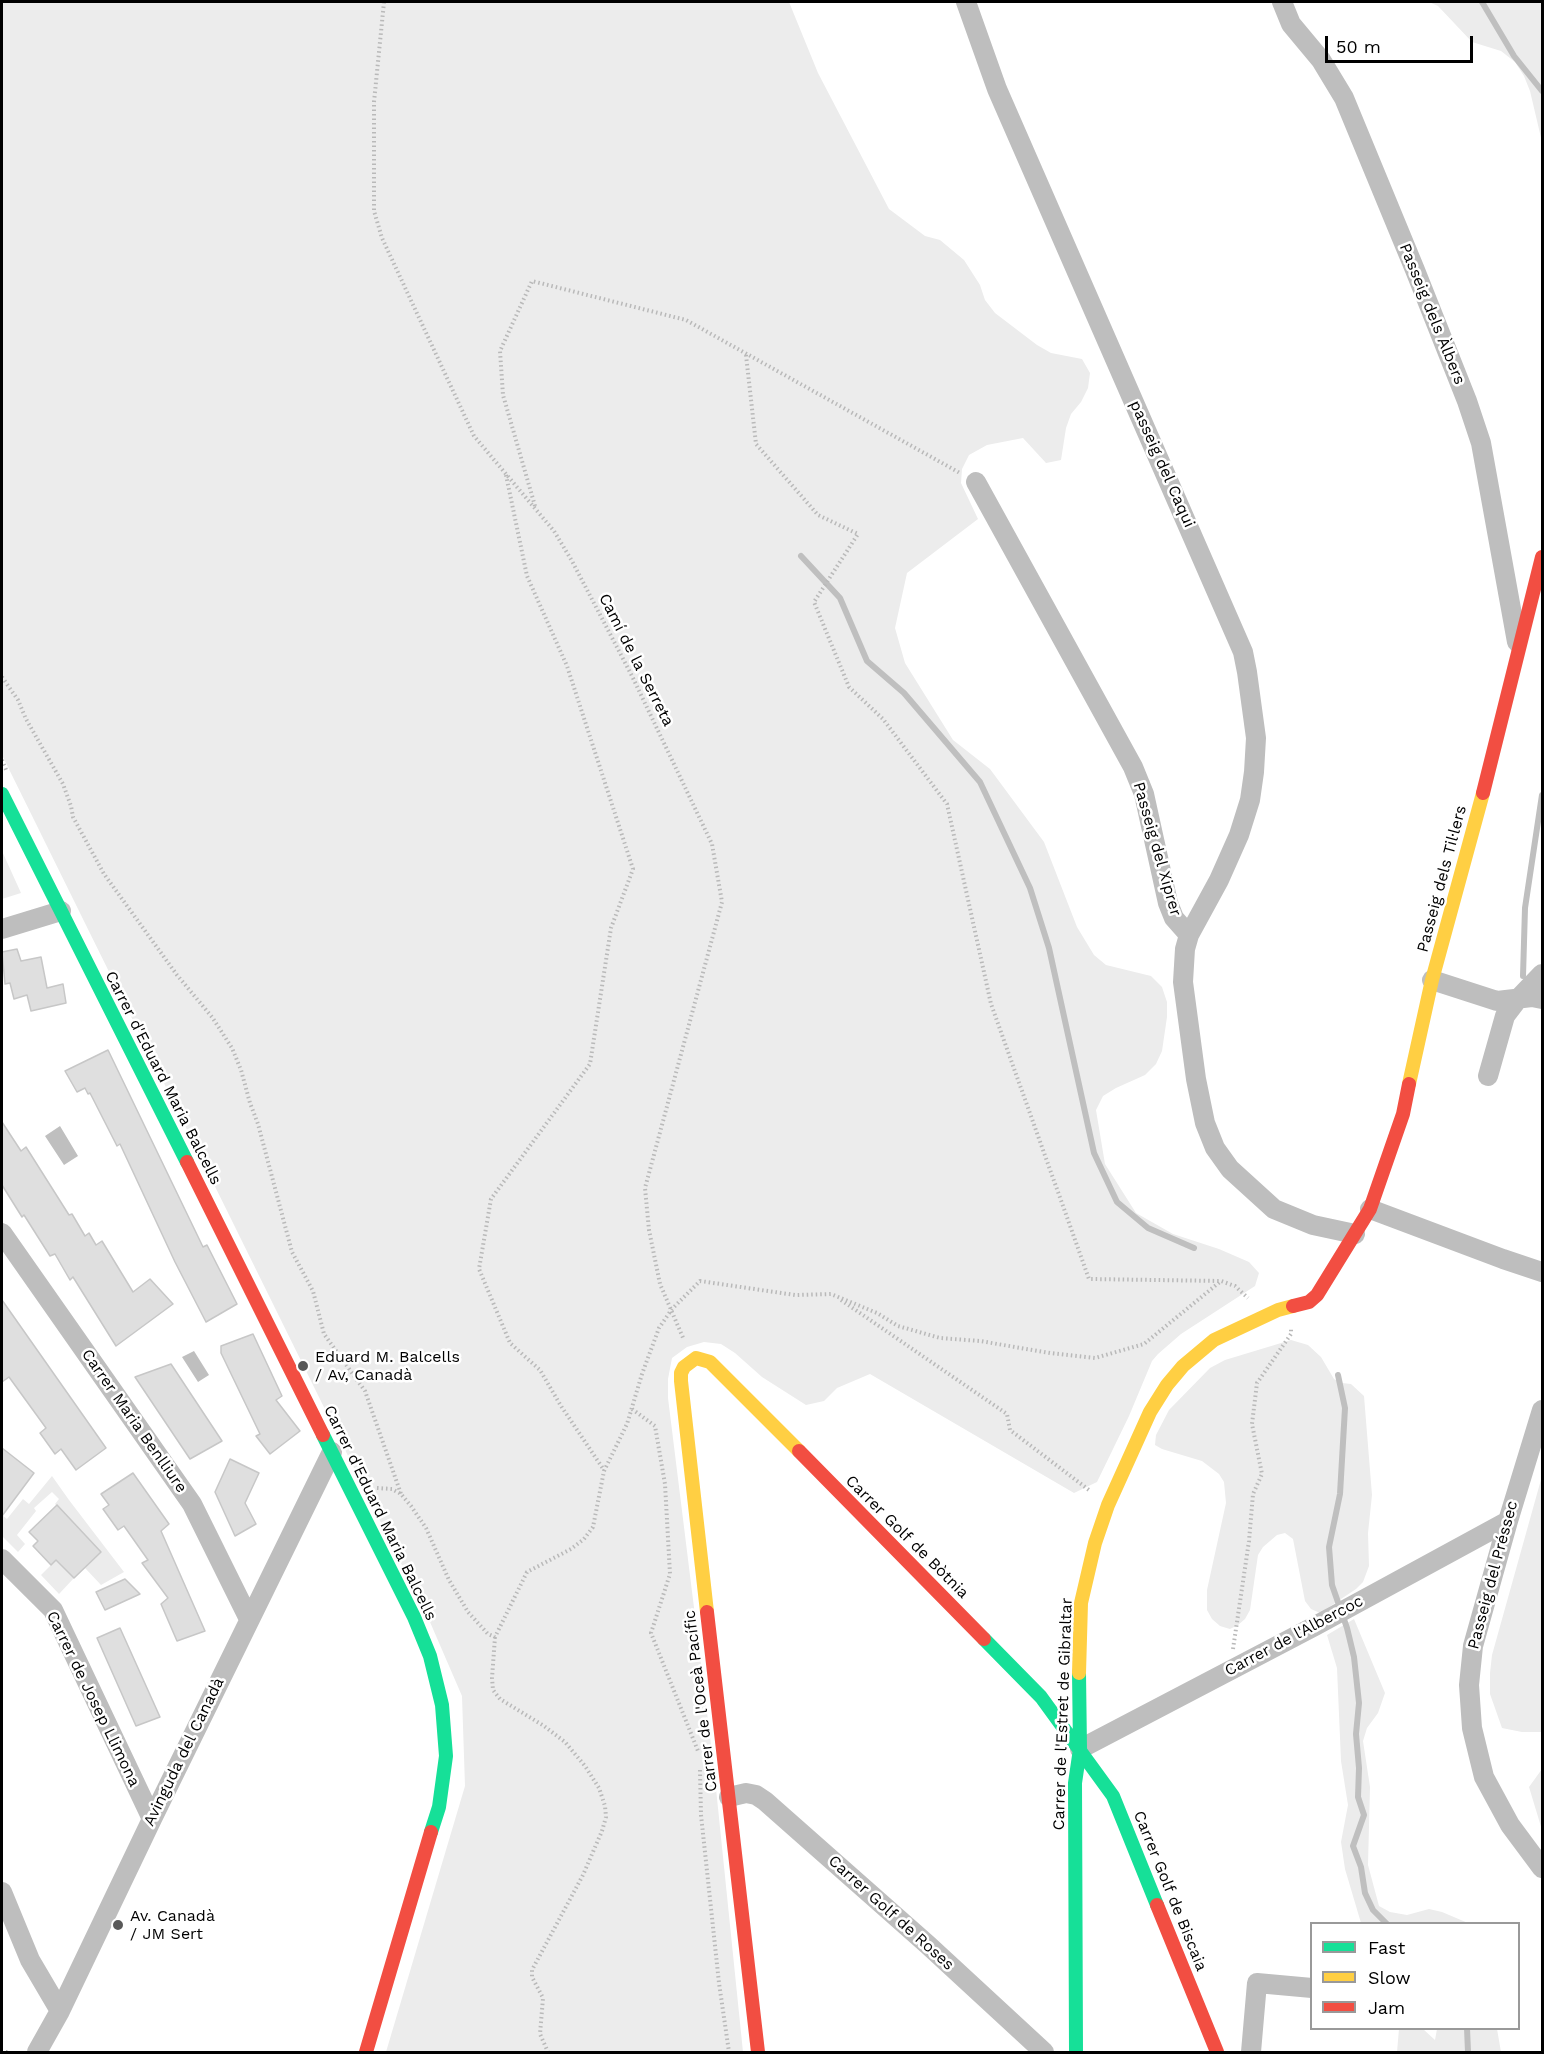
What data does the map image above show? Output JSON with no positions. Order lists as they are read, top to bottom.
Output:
{
  "streets": {
    "street": [
      "Passeig dels Àlbers",
      "passeig del Caqui",
      "Passeig del Xiprer",
      "Passeig dels Til·lers",
      "Carrer d'Eduard Maria Balcells",
      "Carrer Maria Benlliure",
      "Carrer Golf de Bòtnia",
      "Passeig del Préssec",
      "Carrer de l'Albercoc",
      "Carrer de Josep Llimona",
      "Carrer de l'Oceà Pacífic",
      "Carrer de l'Estret de Gibraltar",
      "Avinguda del Canadà",
      "Carrer Golf de Biscaia",
      "Carrer Golf de Roses"
    ],
    "path": ["Camí de la Serreta"]
  },
  "crossings": [
    ["Passeig dels Àlbers", "Passeig dels Til·lers"],
    ["passeig del Caqui", "Passeig del Xiprer"],
    ["Camí de la Serreta", "Carrer Golf de Bòtnia"],
    ["Camí de la Serreta", "Carrer de l'Oceà Pacífic"],
    ["Passeig del Xiprer", "Carrer de l'Estret de Gibraltar"],
    ["Passeig dels Til·lers", "Carrer de l'Estret de Gibraltar"],
    ["Carrer d'Eduard Maria Balcells", "Avinguda del Canadà"],
    ["Carrer Maria Benlliure", "Avinguda del Canadà"],
    ["Carrer Golf de Bòtnia", "Carrer de l'Albercoc"],
    ["Carrer Golf de Bòtnia", "Carrer de l'Oceà Pacífic"],
    ["Carrer Golf de Bòtnia", "Carrer de l'Estret de Gibraltar"],
    ["Carrer Golf de Bòtnia", "Carrer Golf de Biscaia"],
    ["Passeig del Préssec", "Carrer de l'Albercoc"],
    ["Carrer de l'Albercoc", "Carrer de l'Estret de Gibraltar"],
    ["Carrer de l'Albercoc", "Carrer Golf de Biscaia"],
    ["Carrer de Josep Llimona", "Avinguda del Canadà"],
    ["Carrer de l'Oceà Pacífic", "Carrer Golf de Roses"],
    ["Carrer de l'Estret de Gibraltar", "Carrer Golf de Biscaia"]
  ],
  "places": ["Eduard M. Balcells / Av, Canadà", "Av. Canadà / JM Sert"],
  "legend": ["Fast", "Slow", "Jam"],
  "scale_bar": "50 m"
}
